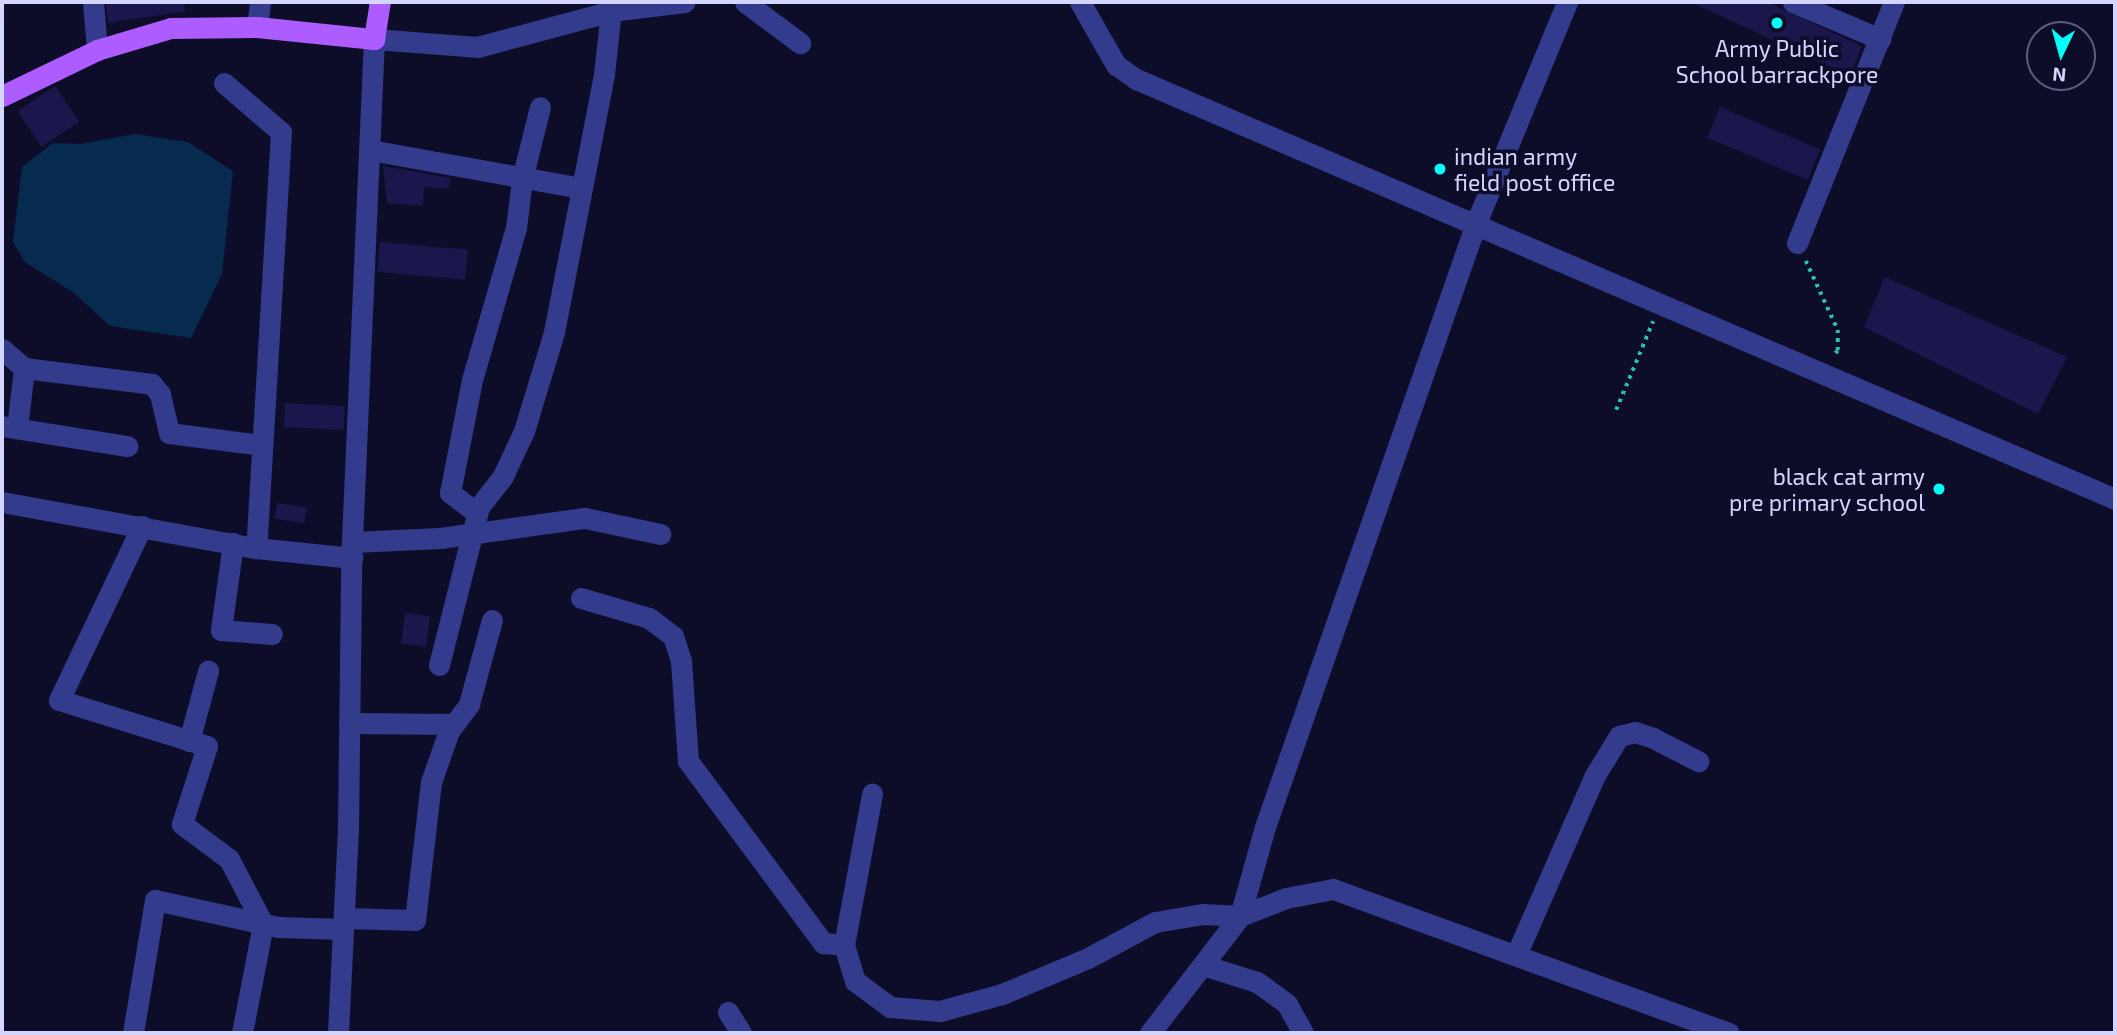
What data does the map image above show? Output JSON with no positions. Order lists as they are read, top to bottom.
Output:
{
  "places": ["Army Public School barrackpore", "indian army field post office", "black cat army pre primary school"],
  "north": "bottom"
}
